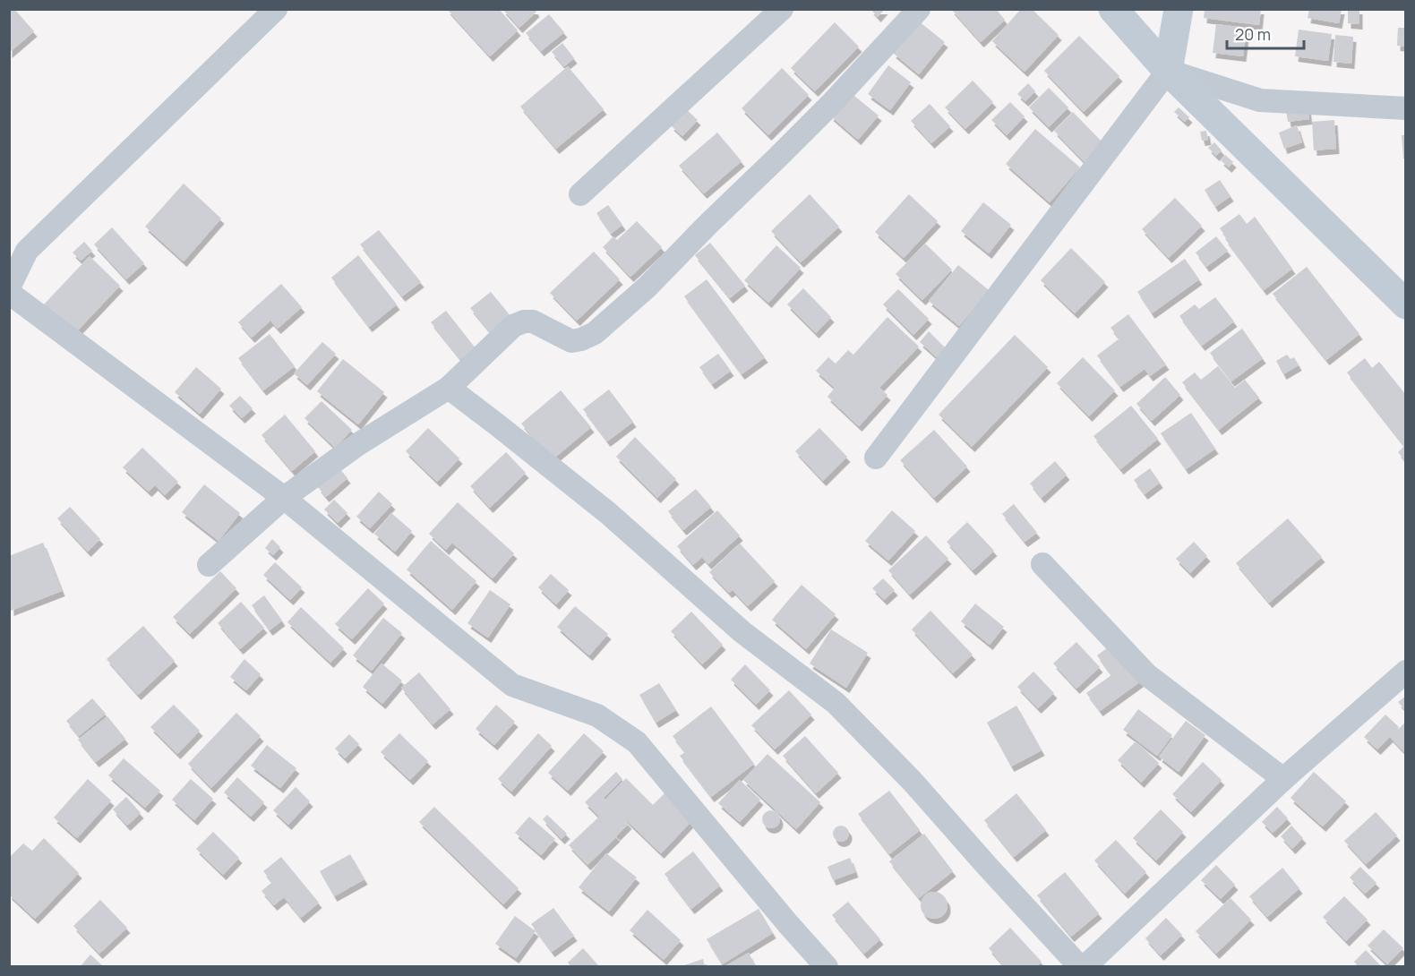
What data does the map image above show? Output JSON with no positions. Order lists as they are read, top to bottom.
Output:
{
  "scale_bar": "20 m"
}
